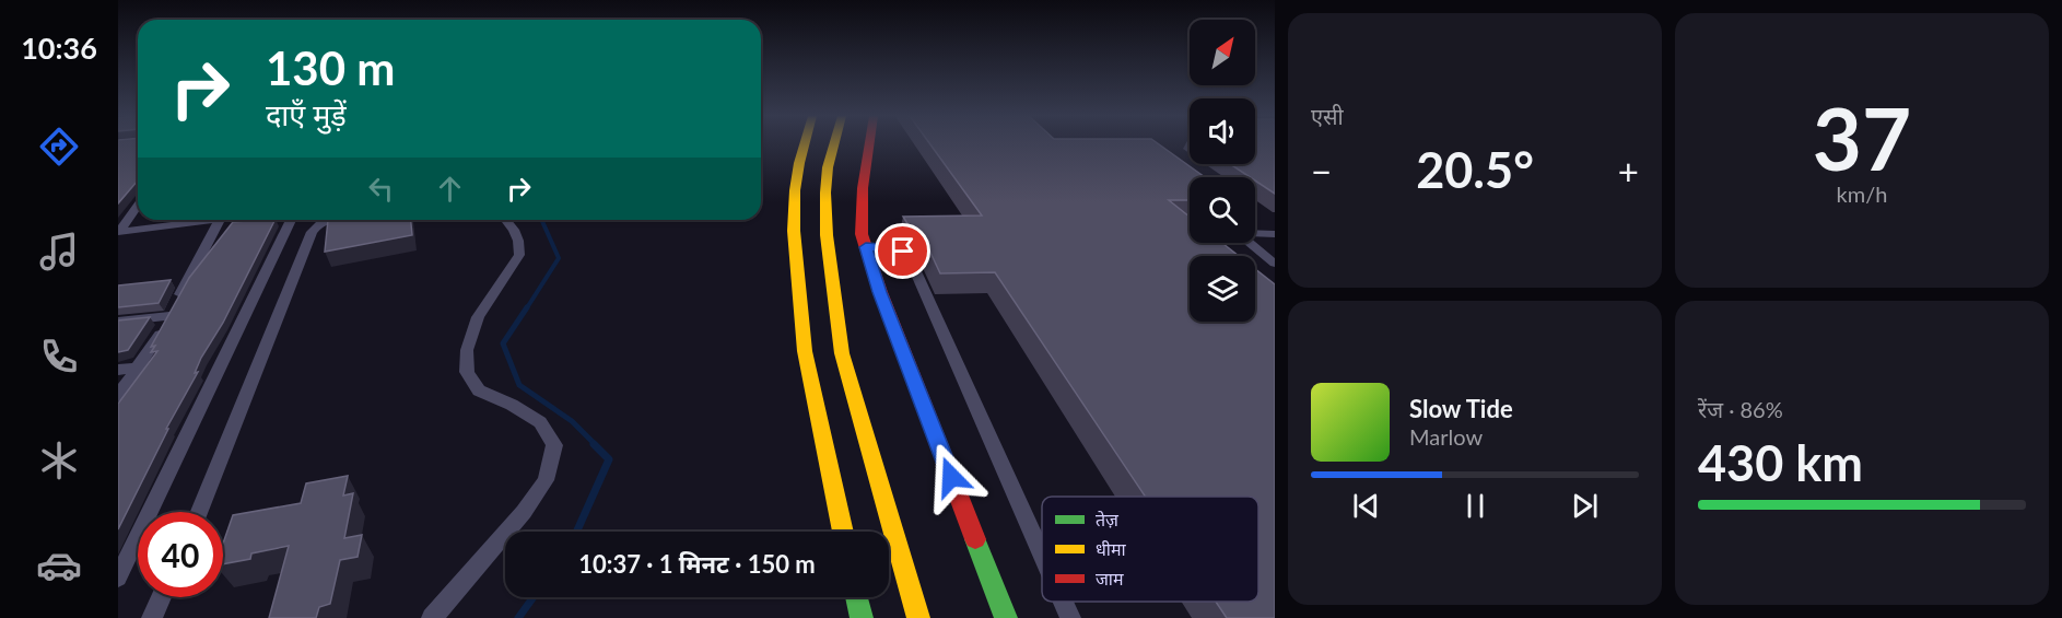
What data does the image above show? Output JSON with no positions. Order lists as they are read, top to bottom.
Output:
{
  "legend": ["तेज़", "धीमा", "जाम"],
  "north": "top right",
  "page": {
    "tabs": "10:36",
    "tile": [
      "एसी",
      ["37", "km/h"],
      ["रेंज · 86%", "430 km"]
    ],
    "turn": ["130 m", "दाएँ मुड़ें"],
    "heat": ["−", "20.5°", "+"],
    "song": ["Slow Tide", "Marlow"],
    "limit": "40",
    "trip": "10:37 · 1 मिनट · 150 m"
  }
}
